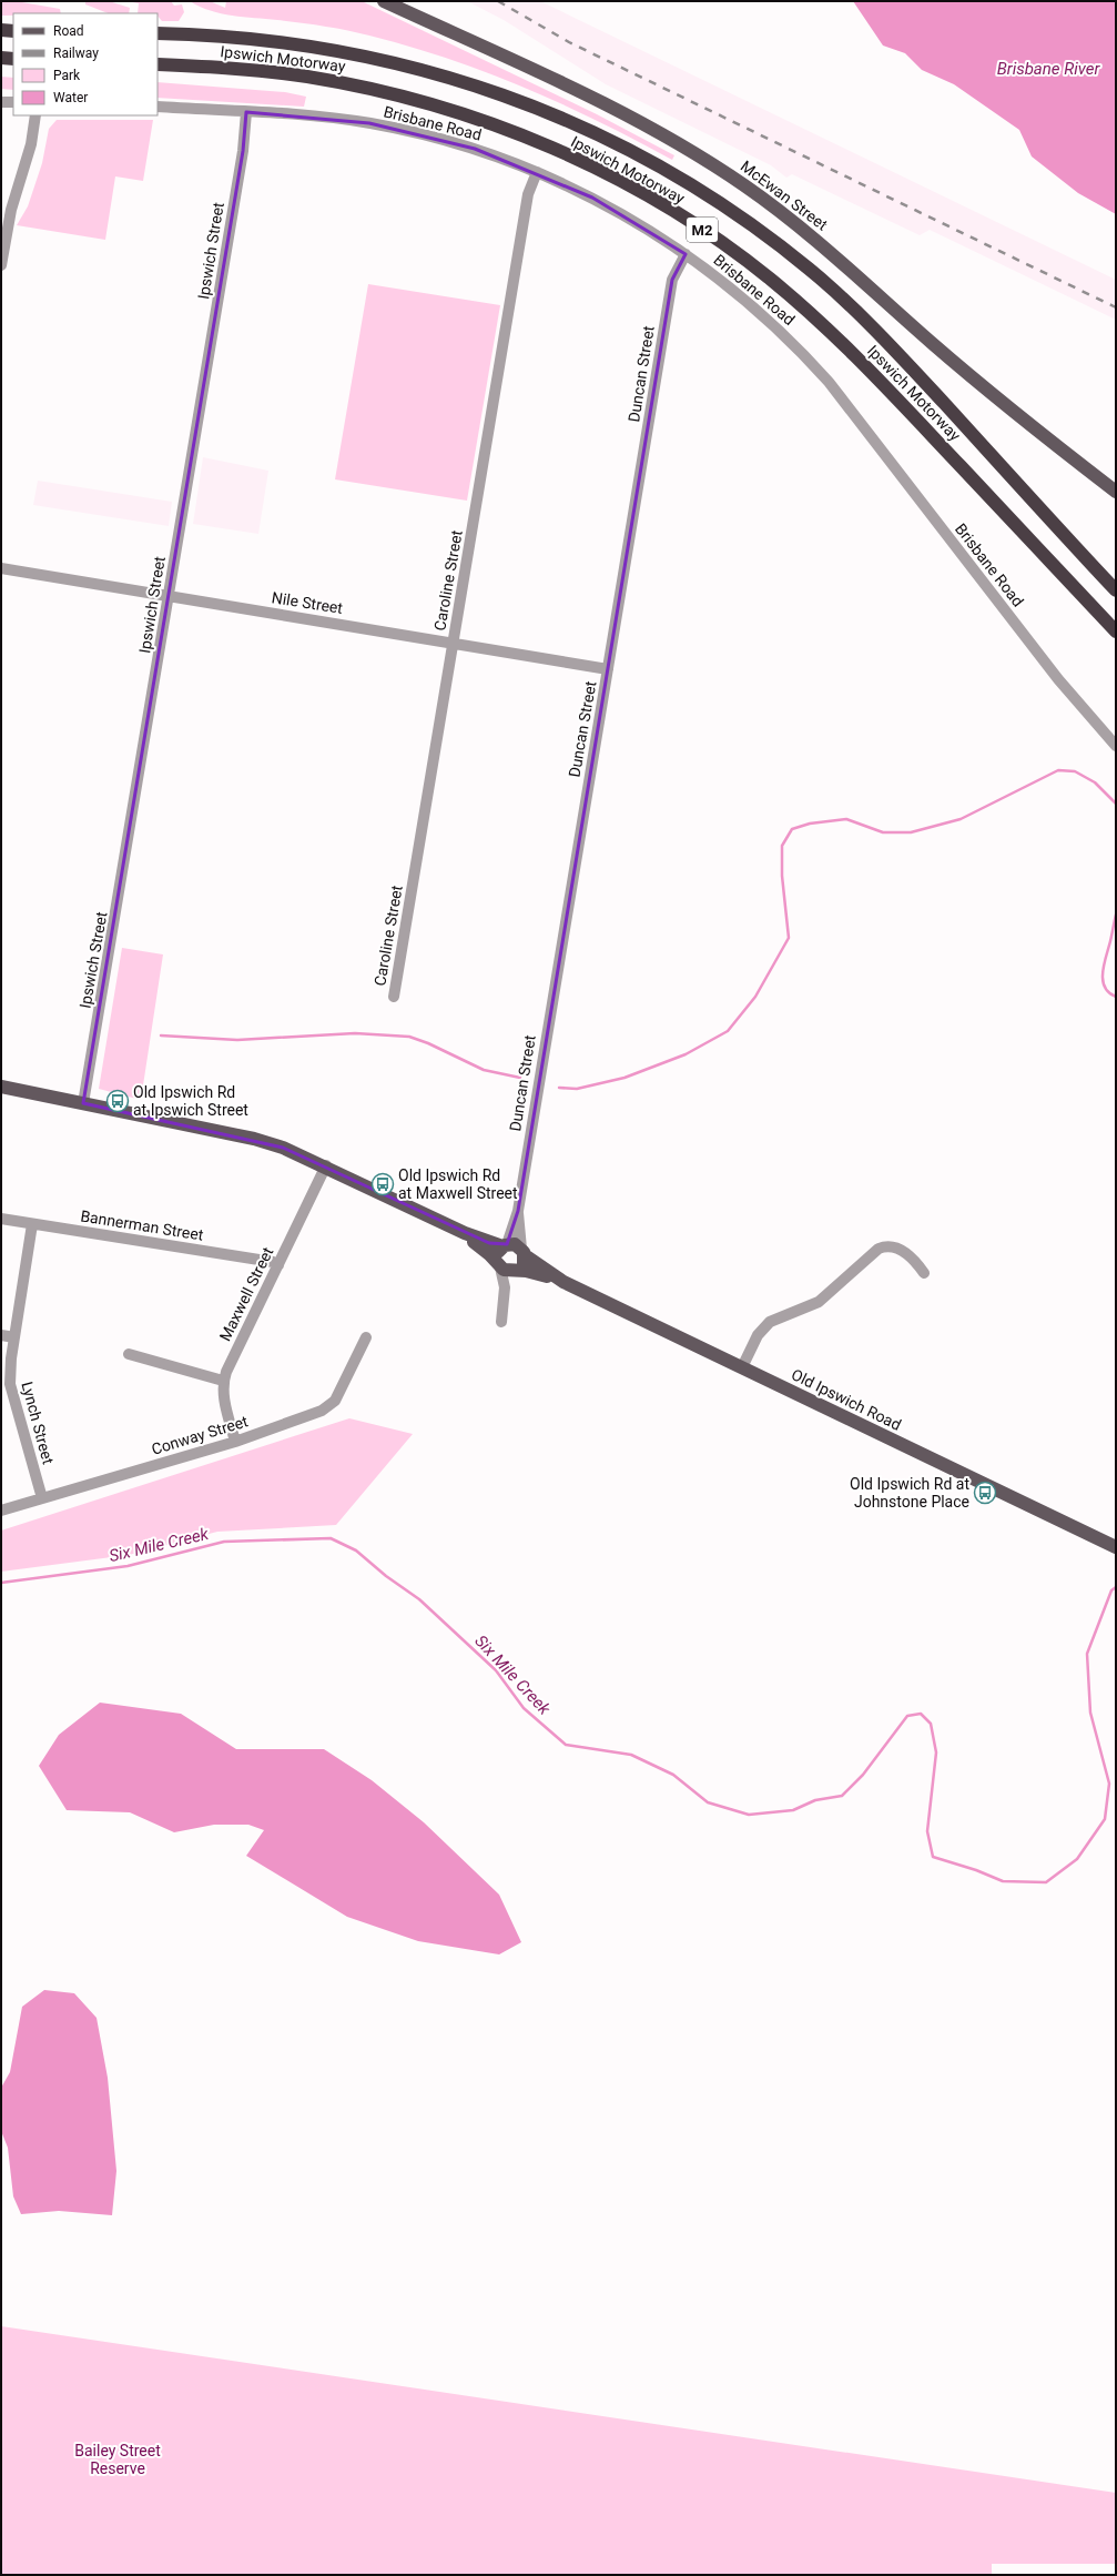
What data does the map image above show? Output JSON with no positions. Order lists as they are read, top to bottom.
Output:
{
  "streets": {
    "highway": ["Ipswich Motorway", "M2"],
    "main road": ["McEwan Street", "Old Ipswich Road"],
    "street": [
      "Brisbane Road",
      "Ipswich Street",
      "Duncan Street",
      "Caroline Street",
      "Nile Street",
      "Bannerman Street",
      "Maxwell Street",
      "Lynch Street",
      "Conway Street"
    ]
  },
  "crossings": [
    ["Brisbane Road", "Ipswich Street"],
    ["Brisbane Road", "Duncan Street"],
    ["Brisbane Road", "Caroline Street"],
    ["Ipswich Street", "Nile Street"],
    ["Duncan Street", "Nile Street"],
    ["Duncan Street", "Old Ipswich Road"],
    ["Caroline Street", "Nile Street"],
    ["Bannerman Street", "Maxwell Street"],
    ["Bannerman Street", "Lynch Street"],
    ["Lynch Street", "Conway Street"]
  ],
  "water": ["Brisbane River", "Six Mile Creek"],
  "parks": ["Bailey Street Reserve"],
  "places": {
    "bus stop": ["Old Ipswich Rd at Ipswich Street", "Old Ipswich Rd at Maxwell Street", "Old Ipswich Rd at Johnstone Place"]
  },
  "legend": [
    "Road",
    "Railway",
    "Park",
    "Water"
  ]
}
